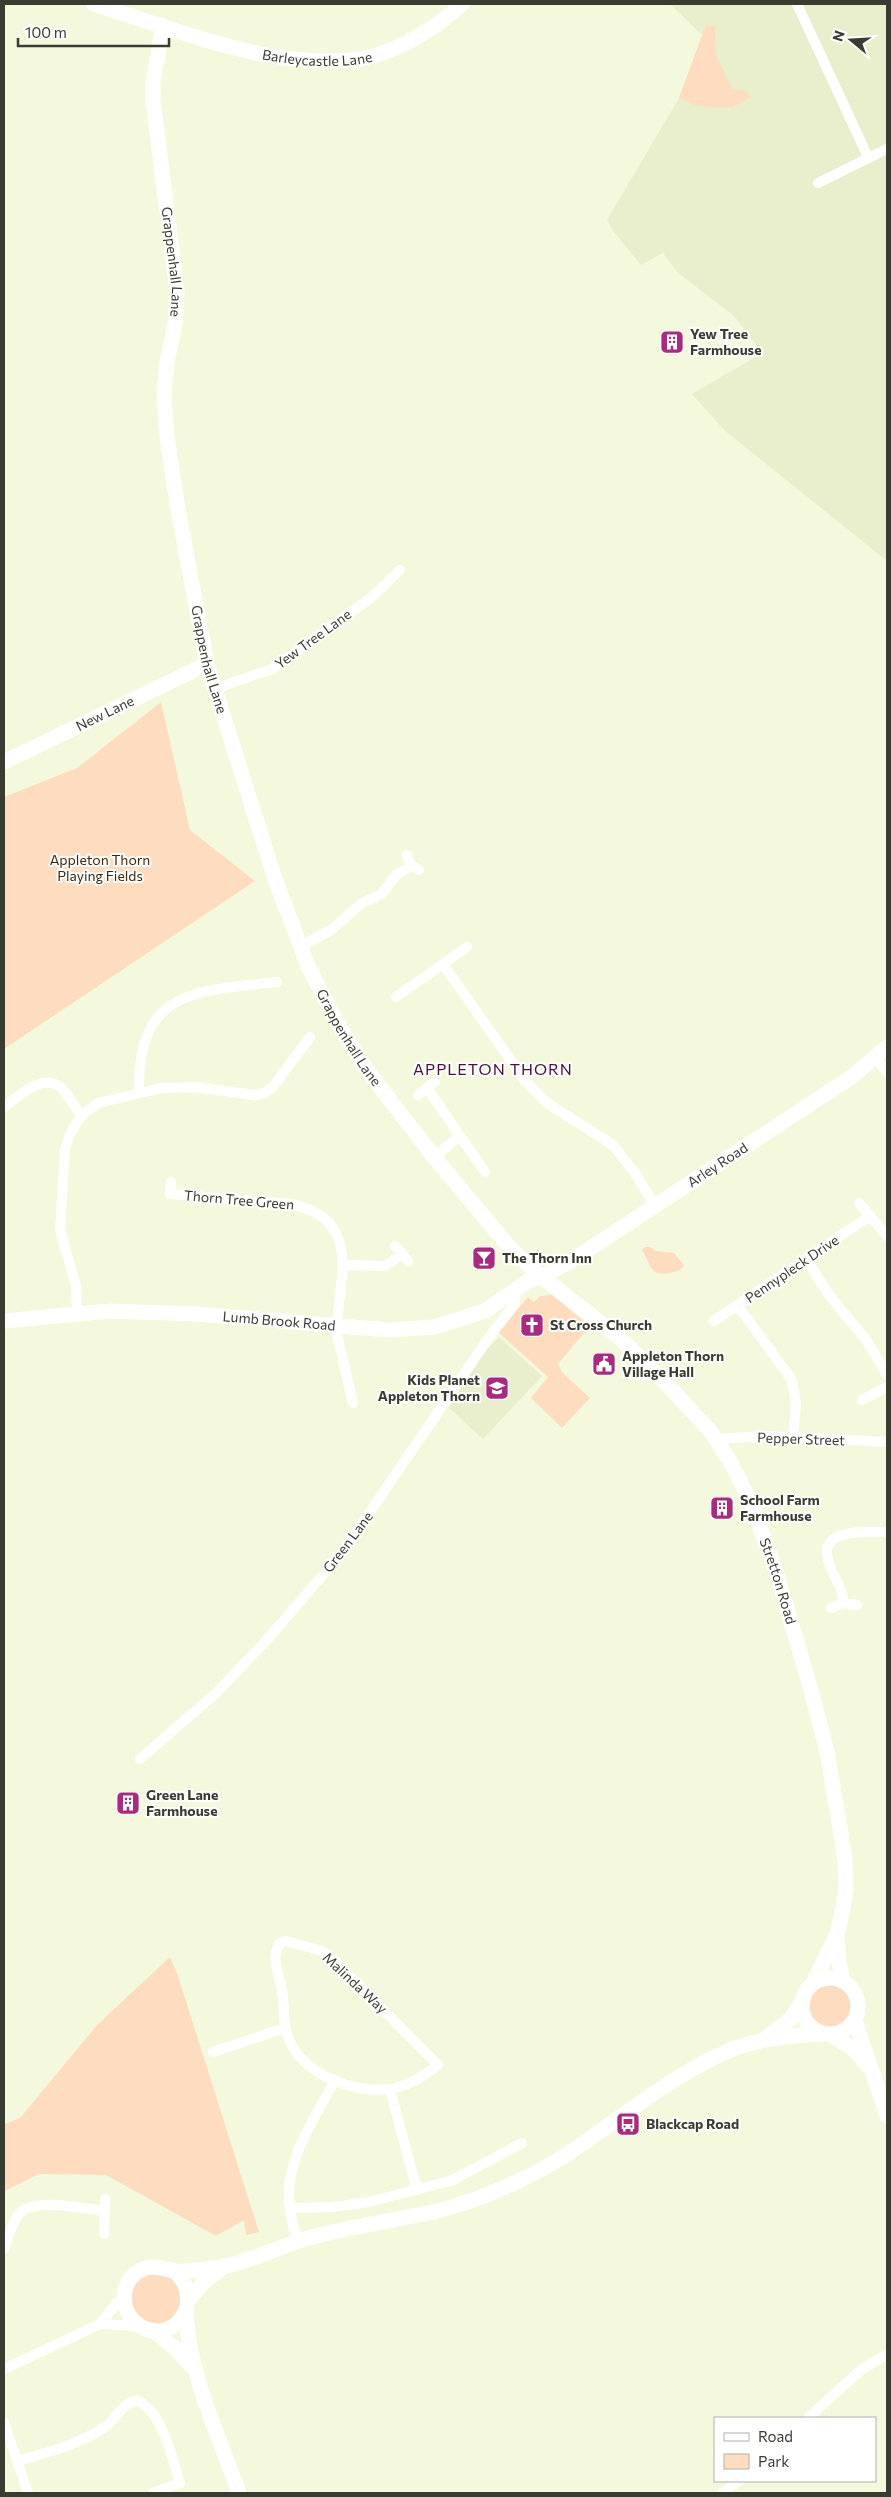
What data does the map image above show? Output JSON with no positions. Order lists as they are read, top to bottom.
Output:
{
  "streets": {
    "street": [
      "Barleycastle Lane",
      "Grappenhall Lane",
      "Yew Tree Lane",
      "New Lane",
      "Arley Road",
      "Thorn Tree Green",
      "Pennypleck Drive",
      "Lumb Brook Road",
      "Pepper Street",
      "Green Lane",
      "Stretton Road",
      "Malinda Way"
    ]
  },
  "crossings": [
    ["Barleycastle Lane", "Grappenhall Lane"],
    ["Grappenhall Lane", "Yew Tree Lane"],
    ["Grappenhall Lane", "New Lane"],
    ["Grappenhall Lane", "Arley Road"],
    ["Grappenhall Lane", "Lumb Brook Road"],
    ["Grappenhall Lane", "Stretton Road"],
    ["Arley Road", "Lumb Brook Road"],
    ["Arley Road", "Stretton Road"],
    ["Thorn Tree Green", "Lumb Brook Road"],
    ["Lumb Brook Road", "Green Lane"],
    ["Lumb Brook Road", "Stretton Road"],
    ["Pepper Street", "Stretton Road"]
  ],
  "districts": ["APPLETON THORN"],
  "parks": ["Appleton Thorn Playing Fields"],
  "places": {
    "building": ["Yew Tree Farmhouse", "School Farm Farmhouse", "Green Lane Farmhouse"],
    "bar": ["The Thorn Inn"],
    "church": ["St Cross Church"],
    "public building": ["Appleton Thorn Village Hall"],
    "school or university": ["Kids Planet Appleton Thorn"],
    "bus stop": ["Blackcap Road"]
  },
  "legend": ["Road", "Park"],
  "scale_bar": "100 m",
  "north": "left"
}
